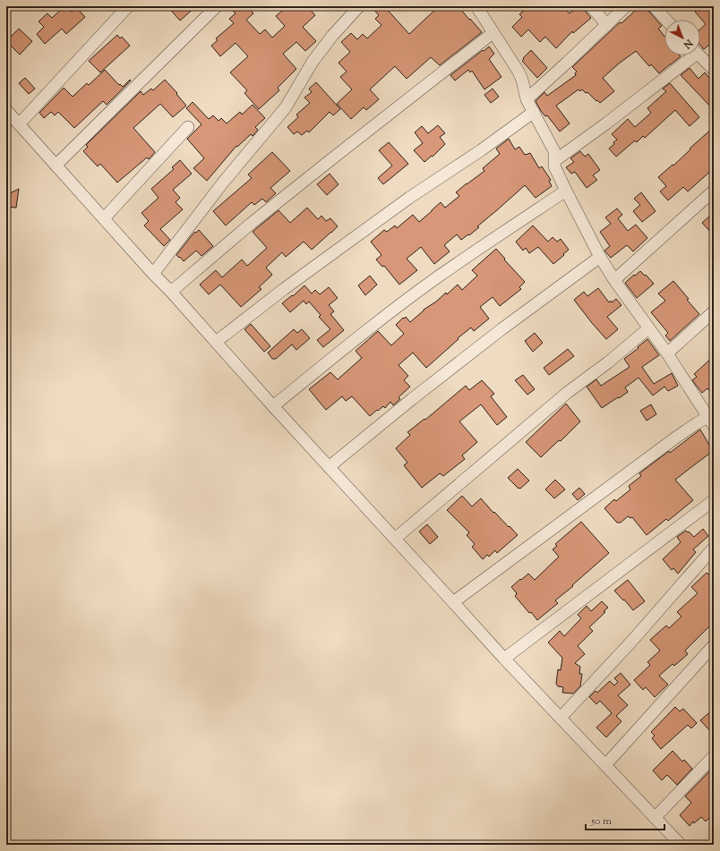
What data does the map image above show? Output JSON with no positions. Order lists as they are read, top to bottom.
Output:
{
  "scale_bar": "50 m",
  "north": "bottom right"
}
